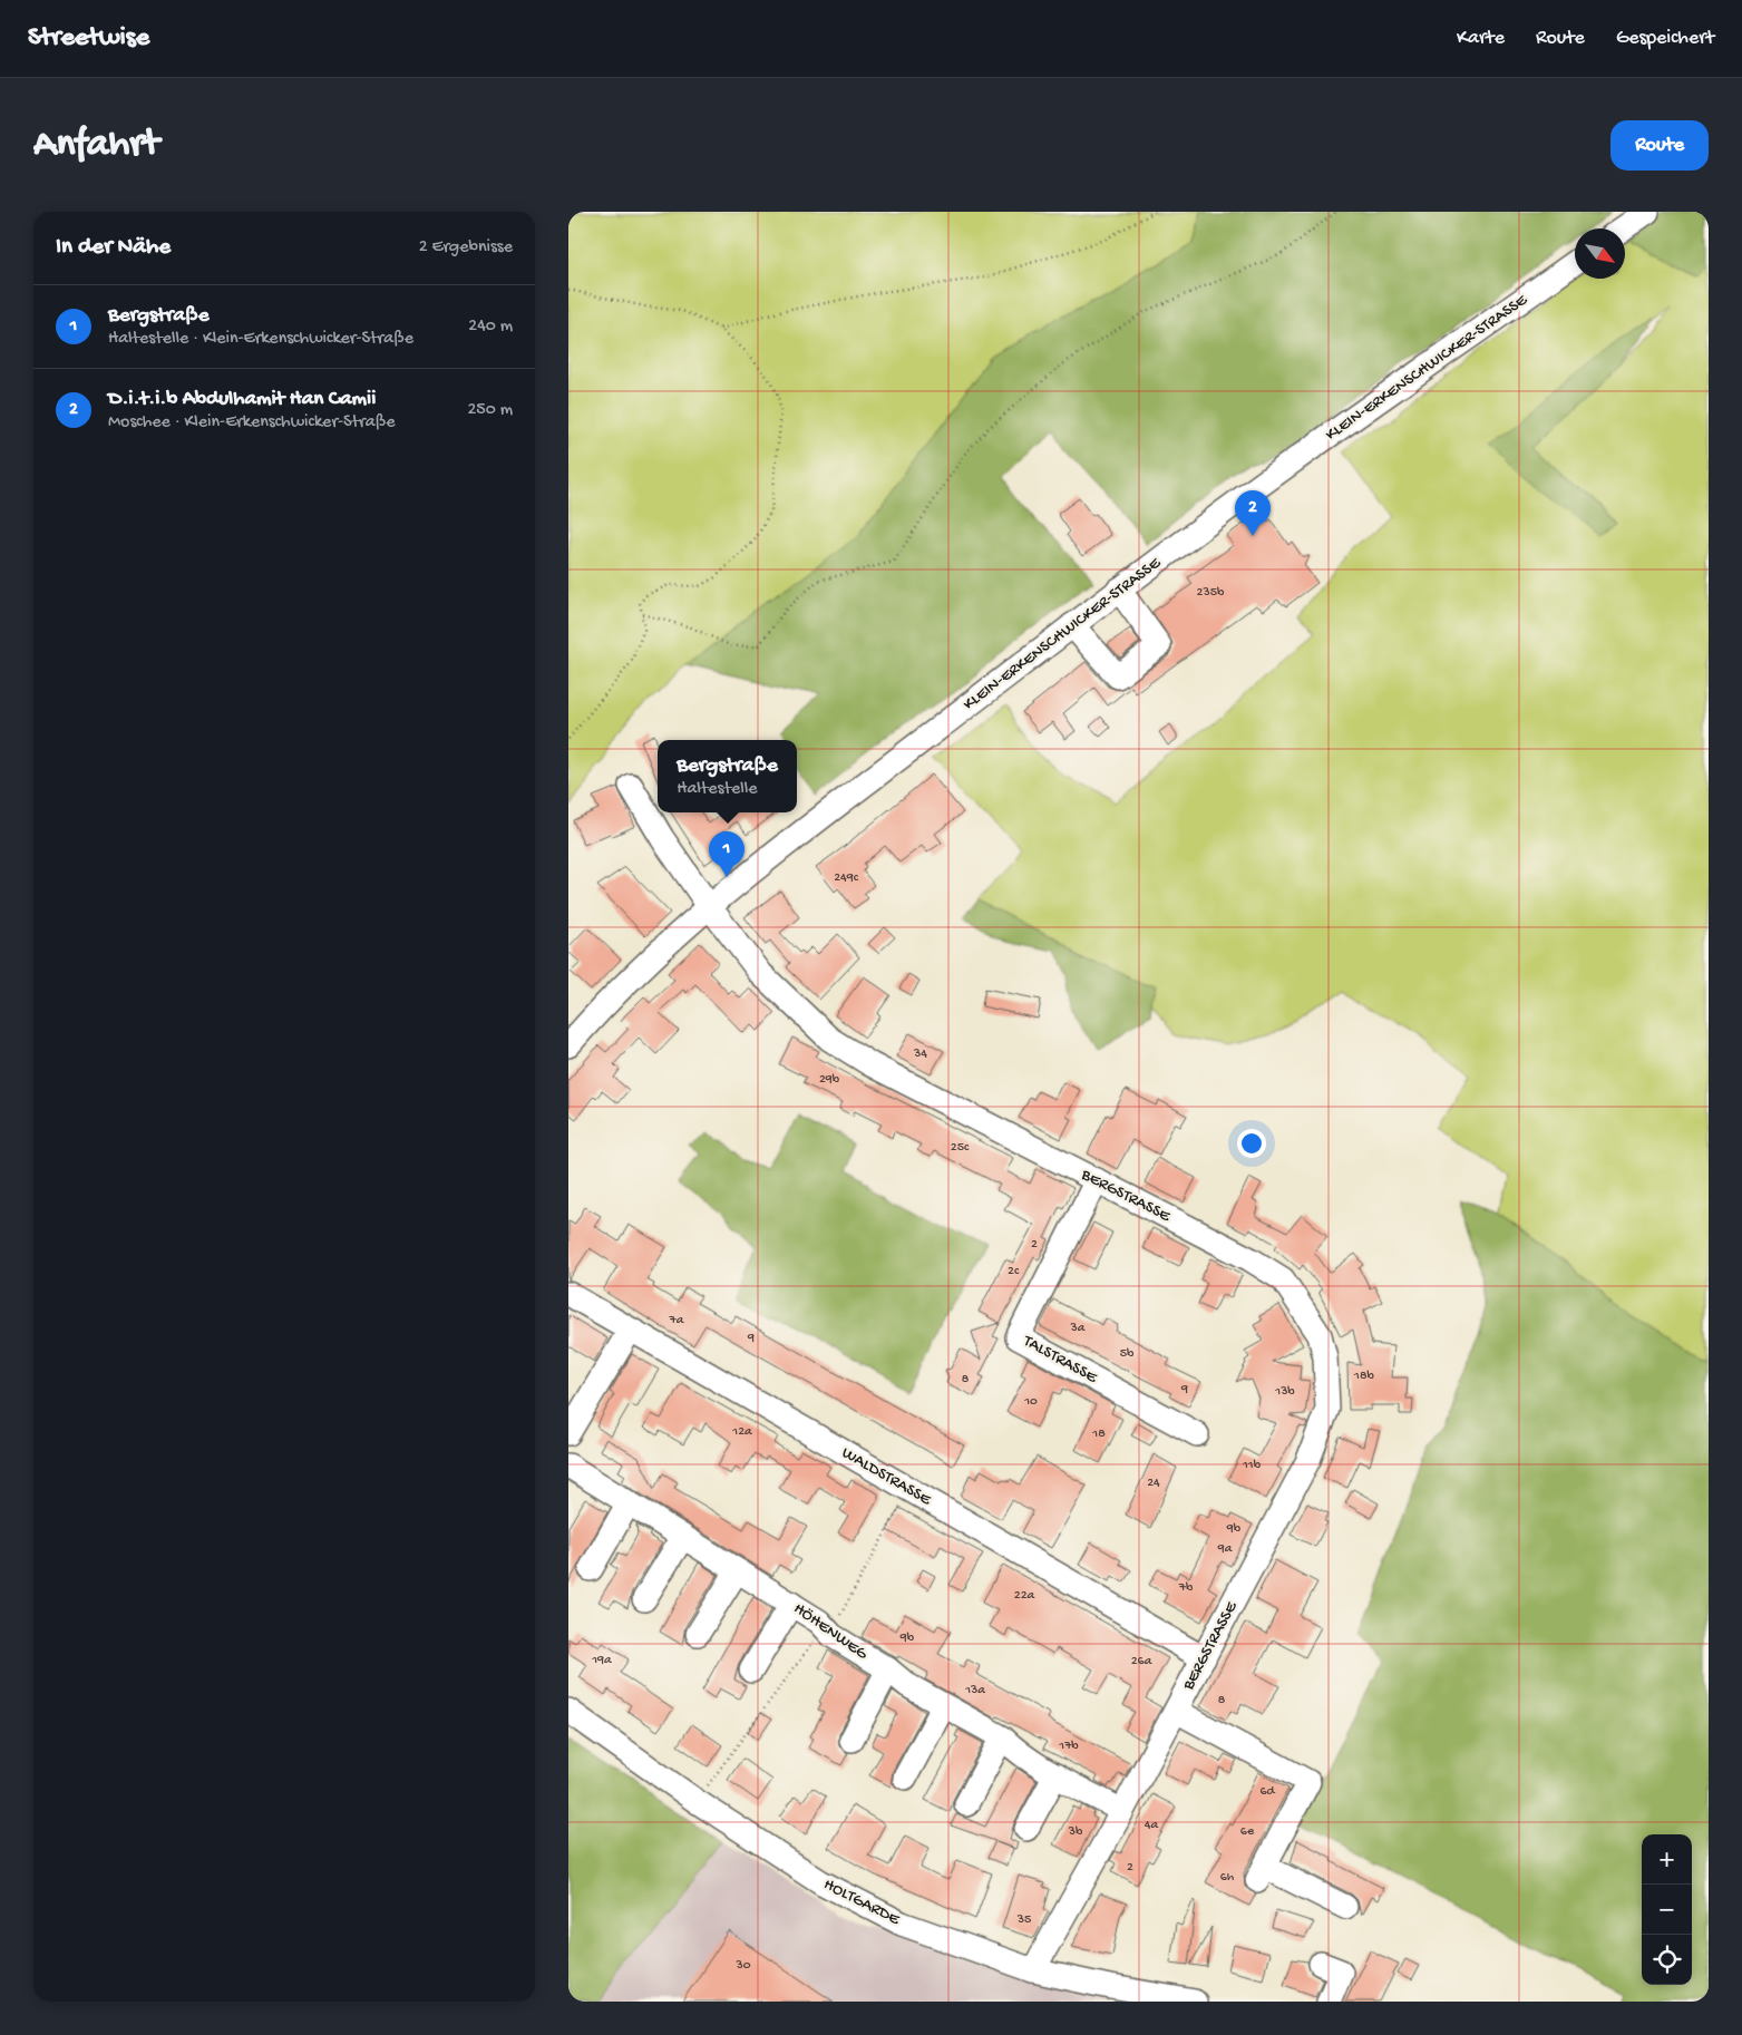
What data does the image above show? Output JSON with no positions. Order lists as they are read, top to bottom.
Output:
{
  "streets": {
    "street": [
      "KLEIN-ERKENSCHWICKER-STRASSE",
      "BERGSTRASSE",
      "TALSTRASSE",
      "WALDSTRASSE",
      "HÖHENWEG",
      "HOLTGARDE"
    ]
  },
  "crossings": [
    ["KLEIN-ERKENSCHWICKER-STRASSE", "BERGSTRASSE"],
    ["BERGSTRASSE", "TALSTRASSE"],
    ["BERGSTRASSE", "WALDSTRASSE"],
    ["BERGSTRASSE", "HÖHENWEG"],
    ["BERGSTRASSE", "HOLTGARDE"]
  ],
  "house_numbers": [
    "235b",
    "249c",
    "34",
    "29b",
    "25c",
    "2",
    "2c",
    "7a",
    "3a",
    "9",
    "5b",
    "18b",
    "8",
    "9",
    "13b",
    "10",
    "12a",
    "18",
    "11b",
    "24",
    "9b",
    "9a",
    "7b",
    "22a",
    "9b",
    "19a",
    "26a",
    "13a",
    "8",
    "17b",
    "6d",
    "4a",
    "3b",
    "6e",
    "2",
    "6h",
    "35",
    "30"
  ],
  "north": "bottom right",
  "page": {
    "header": "Streetwise",
    "nav": ["Karte", "Route", "Gespeichert"],
    "buttons": "Route",
    "title": "Anfahrt",
    "heading": ["In der Nähe", "2 Ergebnisse"],
    "list": [
      {
        "mark": "1",
        "name": "Bergstraße",
        "note": "Haltestelle · Klein-Erkenschwicker-Straße",
        "value": "240 m"
      },
      {
        "mark": "2",
        "name": "D.i.t.i.b Abdulhamit Han Camii",
        "note": "Moschee · Klein-Erkenschwicker-Straße",
        "value": "250 m"
      }
    ],
    "pins": ["2", "1"],
    "popup": ["Bergstraße", "Haltestelle"],
    "map_buttons": ["+", "−"]
  }
}
